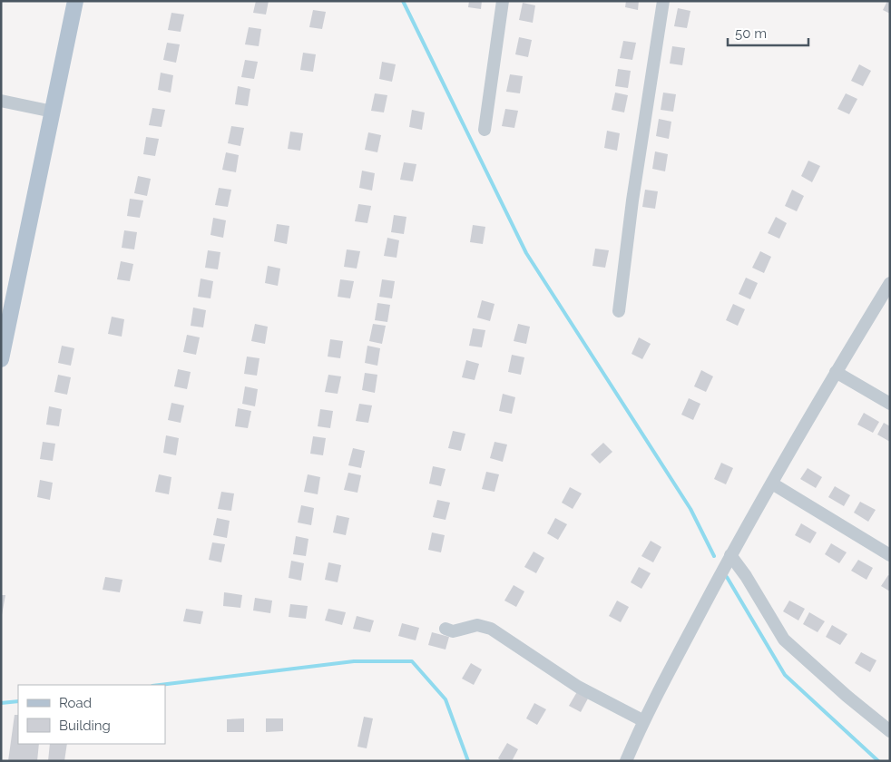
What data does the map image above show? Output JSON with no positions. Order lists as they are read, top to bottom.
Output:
{
  "legend": ["Road", "Building"],
  "scale_bar": "50 m"
}
